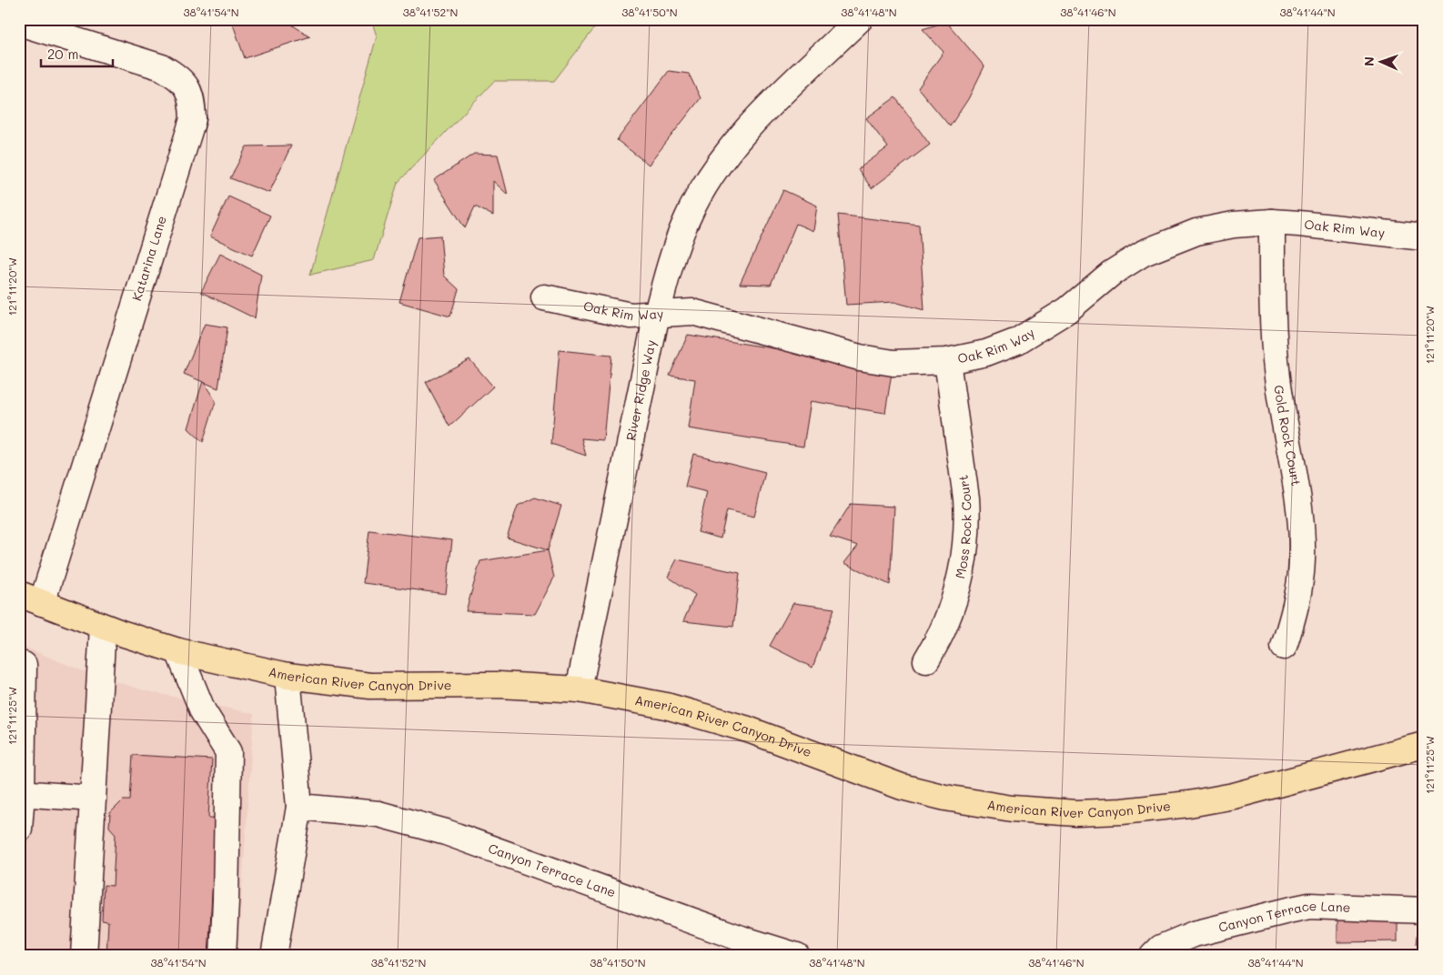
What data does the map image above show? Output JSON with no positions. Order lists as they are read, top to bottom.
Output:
{
  "streets": {
    "main road": ["American River Canyon Drive"],
    "street": [
      "Oak Rim Way",
      "Katarina Lane",
      "River Ridge Way",
      "Gold Rock Court",
      "Moss Rock Court",
      "Canyon Terrace Lane"
    ]
  },
  "crossings": [
    ["Oak Rim Way", "River Ridge Way"],
    ["Oak Rim Way", "Gold Rock Court"],
    ["Oak Rim Way", "Moss Rock Court"],
    ["Katarina Lane", "American River Canyon Drive"],
    ["River Ridge Way", "American River Canyon Drive"]
  ],
  "scale_bar": "20 m",
  "north": "left",
  "coordinates": [
    "38°41'54\"N",
    "38°41'52\"N",
    "38°41'50\"N",
    "38°41'48\"N",
    "38°41'46\"N",
    "38°41'44\"N",
    "121°11'20\"W",
    "121°11'25\"W"
  ]
}
